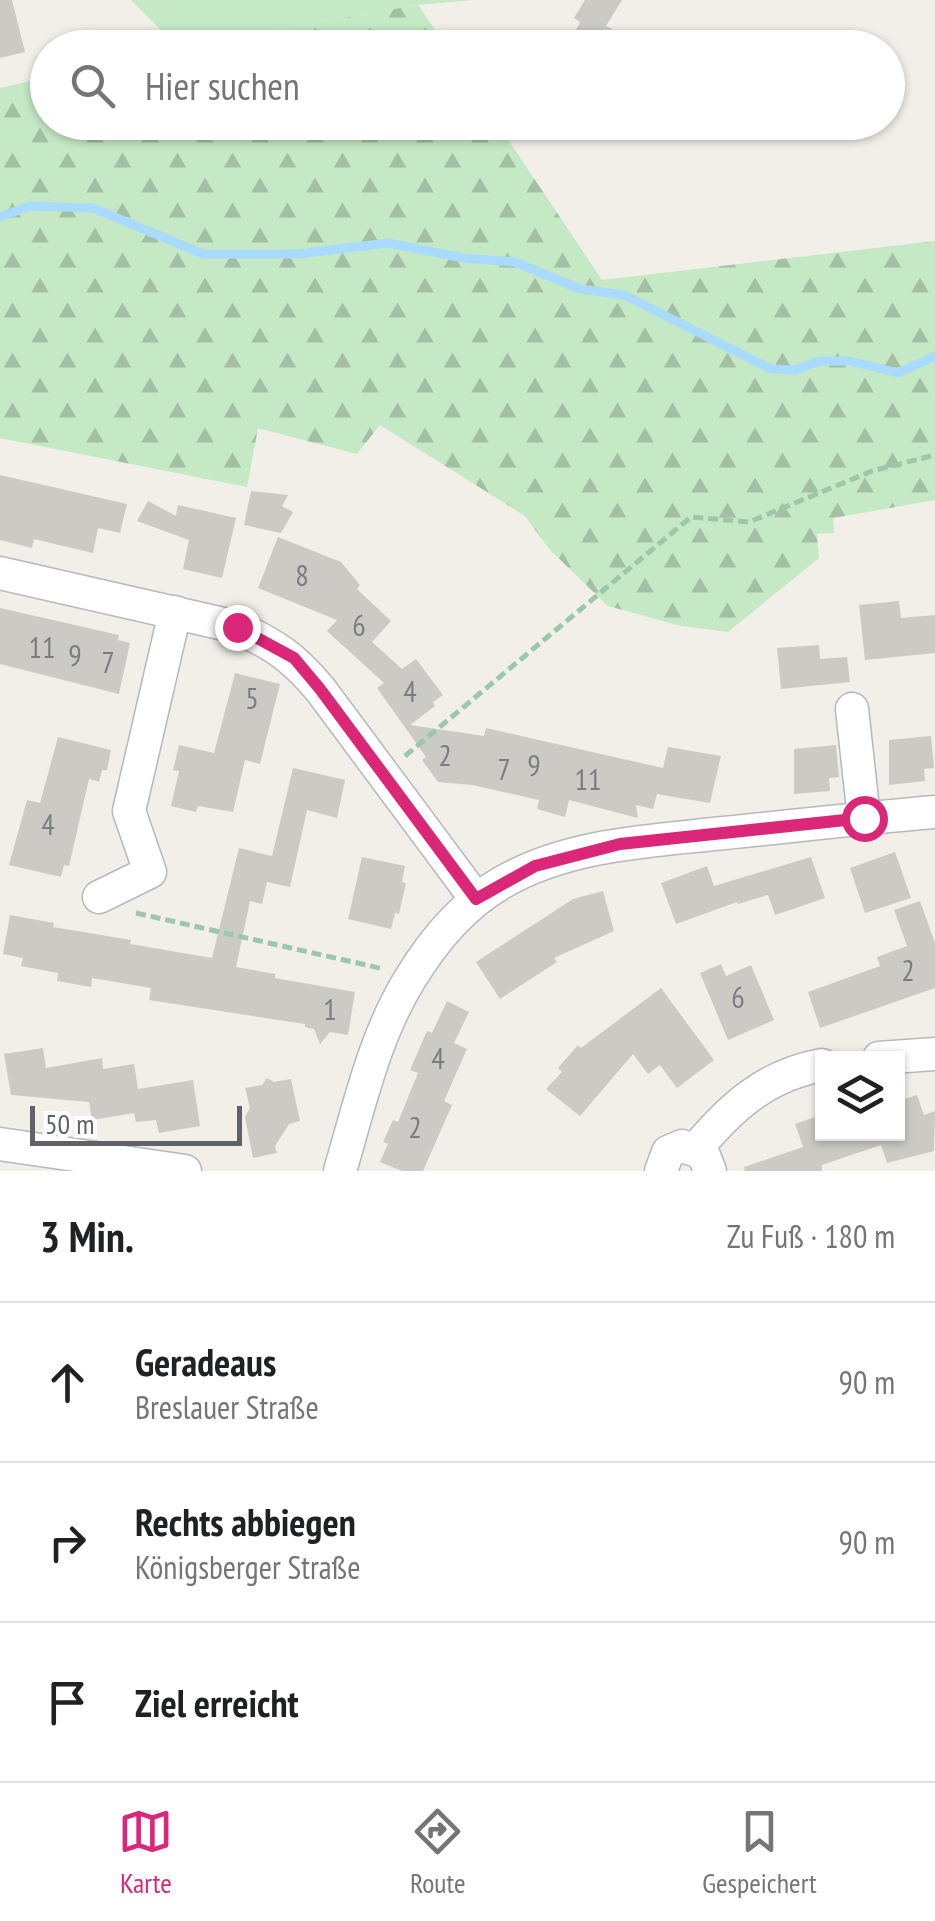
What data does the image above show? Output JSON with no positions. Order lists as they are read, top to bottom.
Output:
{
  "house_numbers": [
    "8",
    "6",
    "11",
    "9",
    "7",
    "4",
    "5",
    "2",
    "9",
    "7",
    "11",
    "4",
    "2",
    "6",
    "1",
    "4",
    "2"
  ],
  "scale_bar": "50 m",
  "page": {
    "search": "Hier suchen",
    "scale": "50 m",
    "heading": ["3 Min.", "Zu Fuß · 180 m"],
    "list": [
      ["Geradeaus", "Breslauer Straße", "90 m"],
      ["Rechts abbiegen", "Königsberger Straße", "90 m"],
      "Ziel erreicht"
    ],
    "nav": ["Karte", "Route", "Gespeichert"]
  }
}
